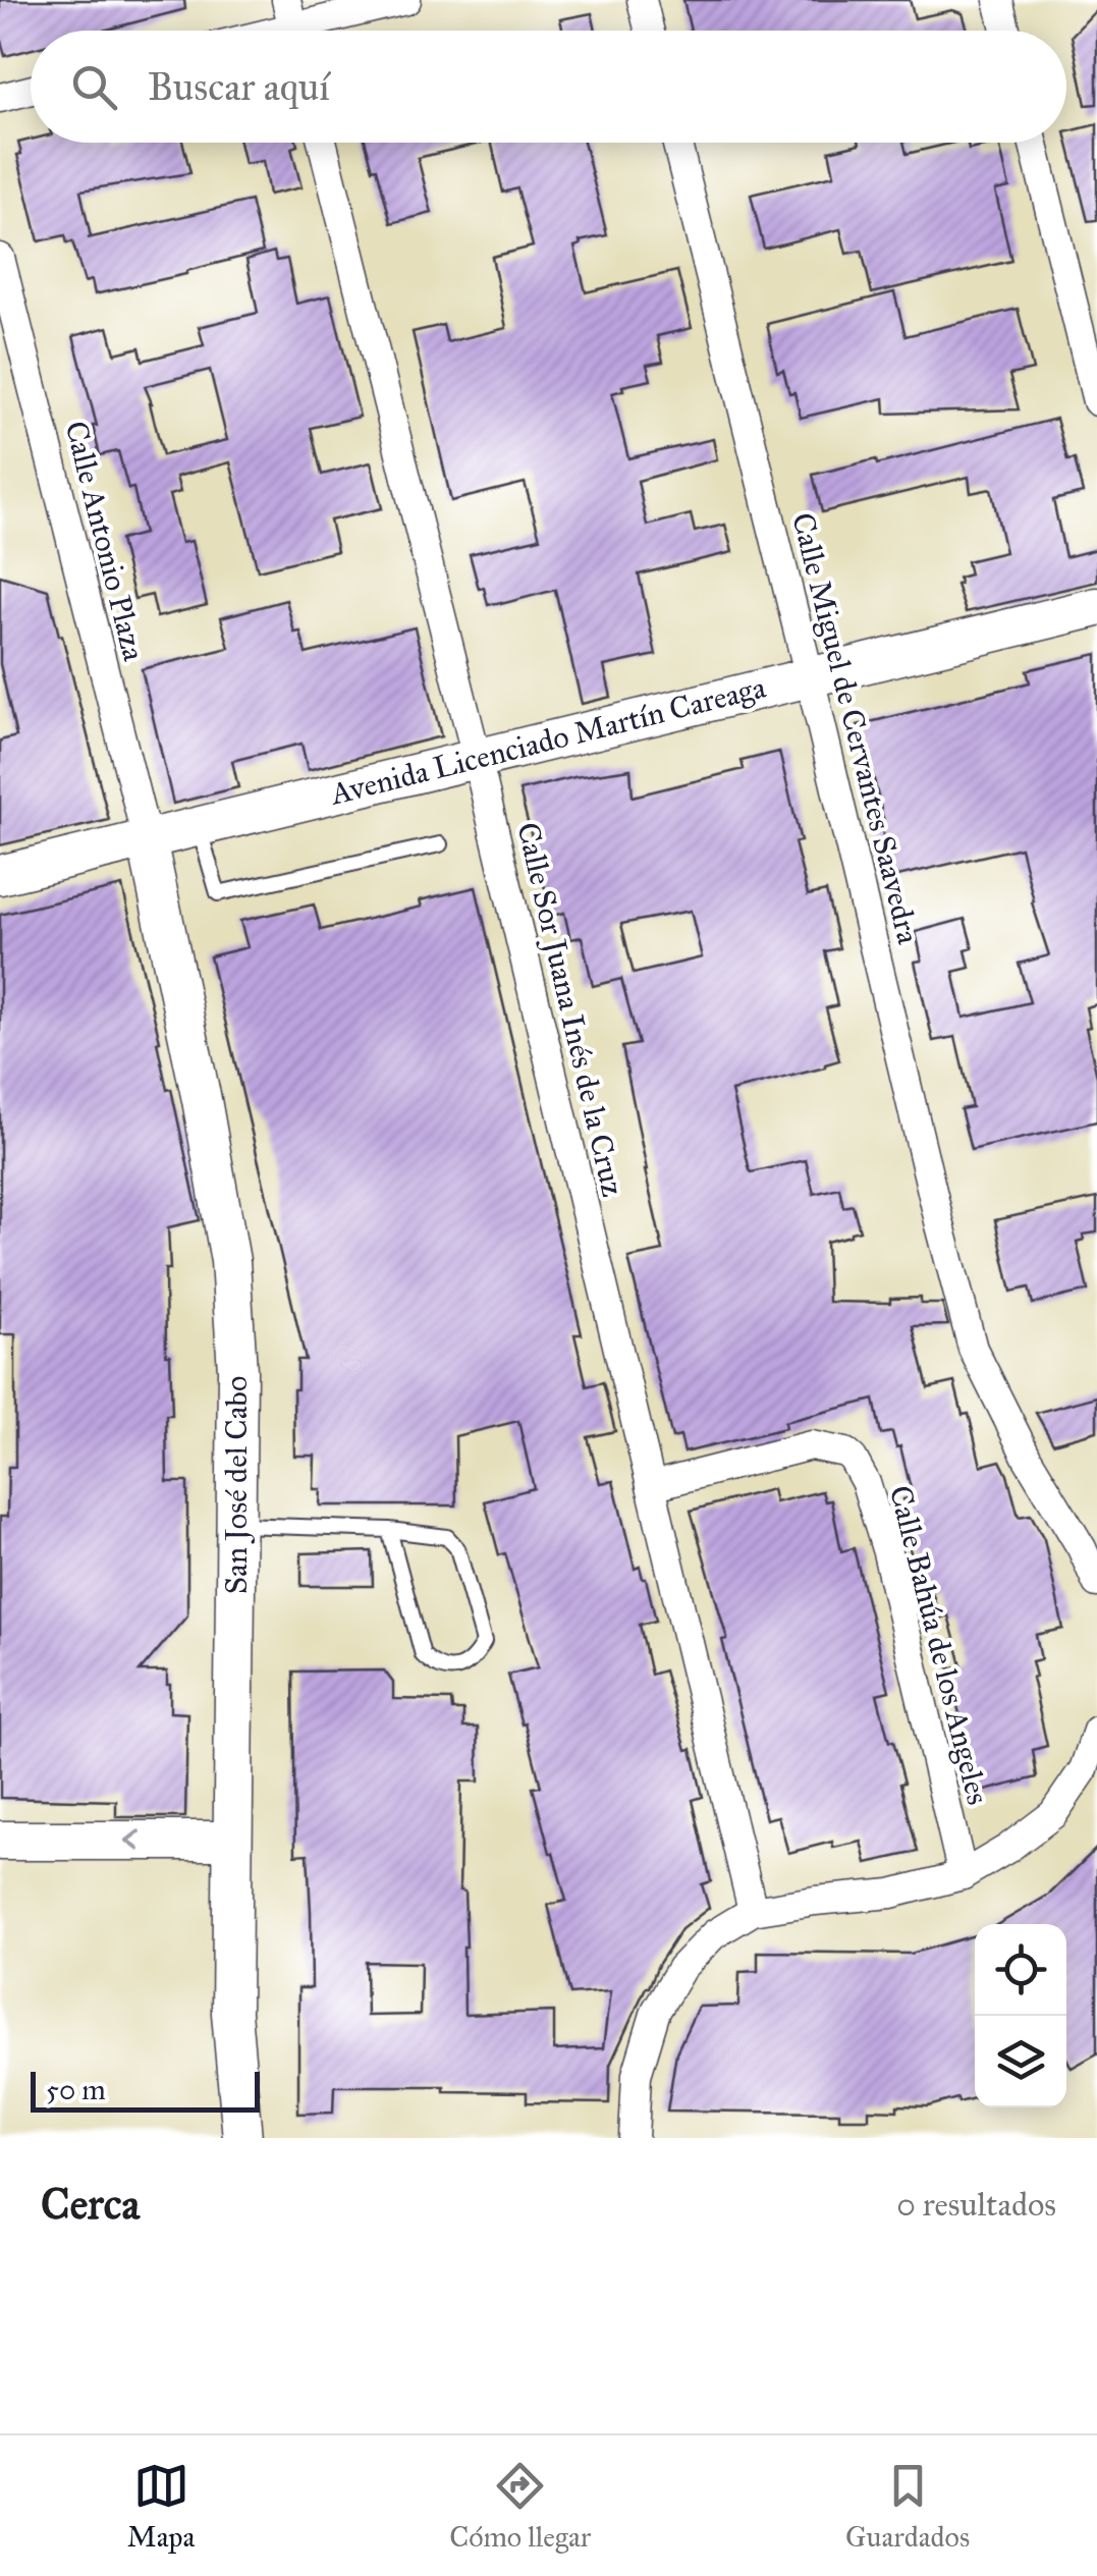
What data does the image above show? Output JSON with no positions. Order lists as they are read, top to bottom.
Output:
{
  "streets": {
    "street": [
      "Calle Antonio Plaza",
      "Calle Miguel de Cervantes Saavedra",
      "Avenida Licenciado Martín Careaga",
      "Calle Sor Juana Inés de la Cruz",
      "San José del Cabo",
      "Calle Bahúa de los Angeles"
    ]
  },
  "crossings": [
    ["Calle Antonio Plaza", "Avenida Licenciado Martín Careaga"],
    ["Calle Antonio Plaza", "San José del Cabo"],
    ["Calle Miguel de Cervantes Saavedra", "Avenida Licenciado Martín Careaga"],
    ["Avenida Licenciado Martín Careaga", "Calle Sor Juana Inés de la Cruz"],
    ["Avenida Licenciado Martín Careaga", "San José del Cabo"],
    ["Calle Sor Juana Inés de la Cruz", "Calle Bahúa de los Angeles"]
  ],
  "scale_bar": "50 m",
  "page": {
    "search": "Buscar aquí",
    "scale": "50 m",
    "heading": ["Cerca", "0 resultados"],
    "nav": ["Mapa", "Cómo llegar", "Guardados"]
  }
}
